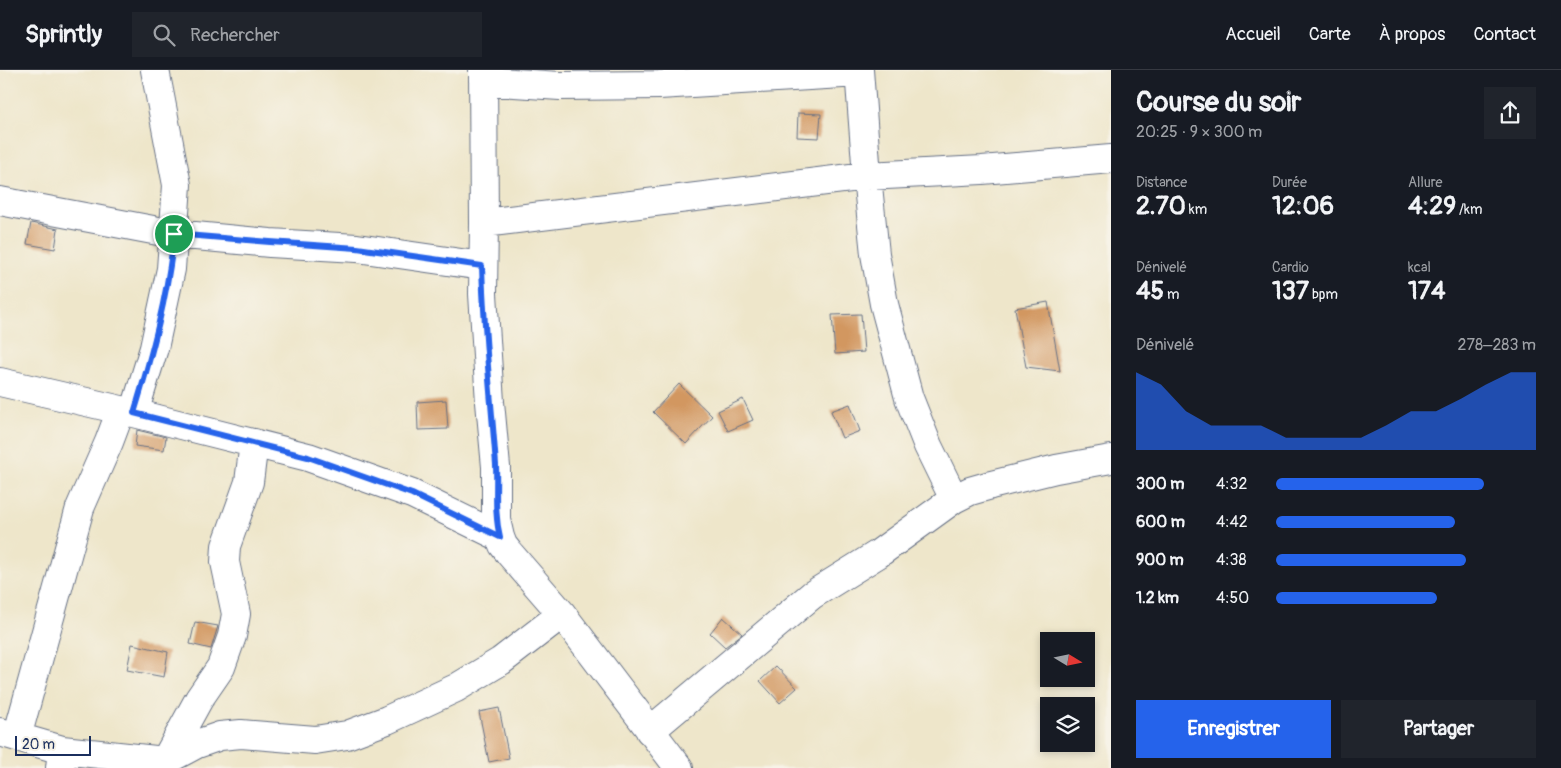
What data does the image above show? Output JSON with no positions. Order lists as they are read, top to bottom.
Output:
{
  "scale_bar": "20 m",
  "north": "right",
  "page": {
    "header": "Sprintly",
    "search": "Rechercher",
    "nav": [
      "Accueil",
      "Carte",
      "À propos",
      "Contact"
    ],
    "heading": ["Course du soir", "20:25 · 9 × 300 m"],
    "stats": [
      ["Distance", "2.70 km"],
      ["Durée", "12:06"],
      ["Allure", "4:29 /km"],
      ["Dénivelé", "45 m"],
      ["Cardio", "137 bpm"],
      ["kcal", "174"]
    ],
    "chart": ["Dénivelé", "278–283 m"],
    "list": [
      {
        "name": "300 m",
        "note": "4:32"
      },
      {
        "name": "600 m",
        "note": "4:42"
      },
      {
        "name": "900 m",
        "note": "4:38"
      },
      {
        "name": "1.2 km",
        "note": "4:50"
      }
    ],
    "buttons": ["Enregistrer", "Partager"],
    "scale": "20 m"
  }
}
